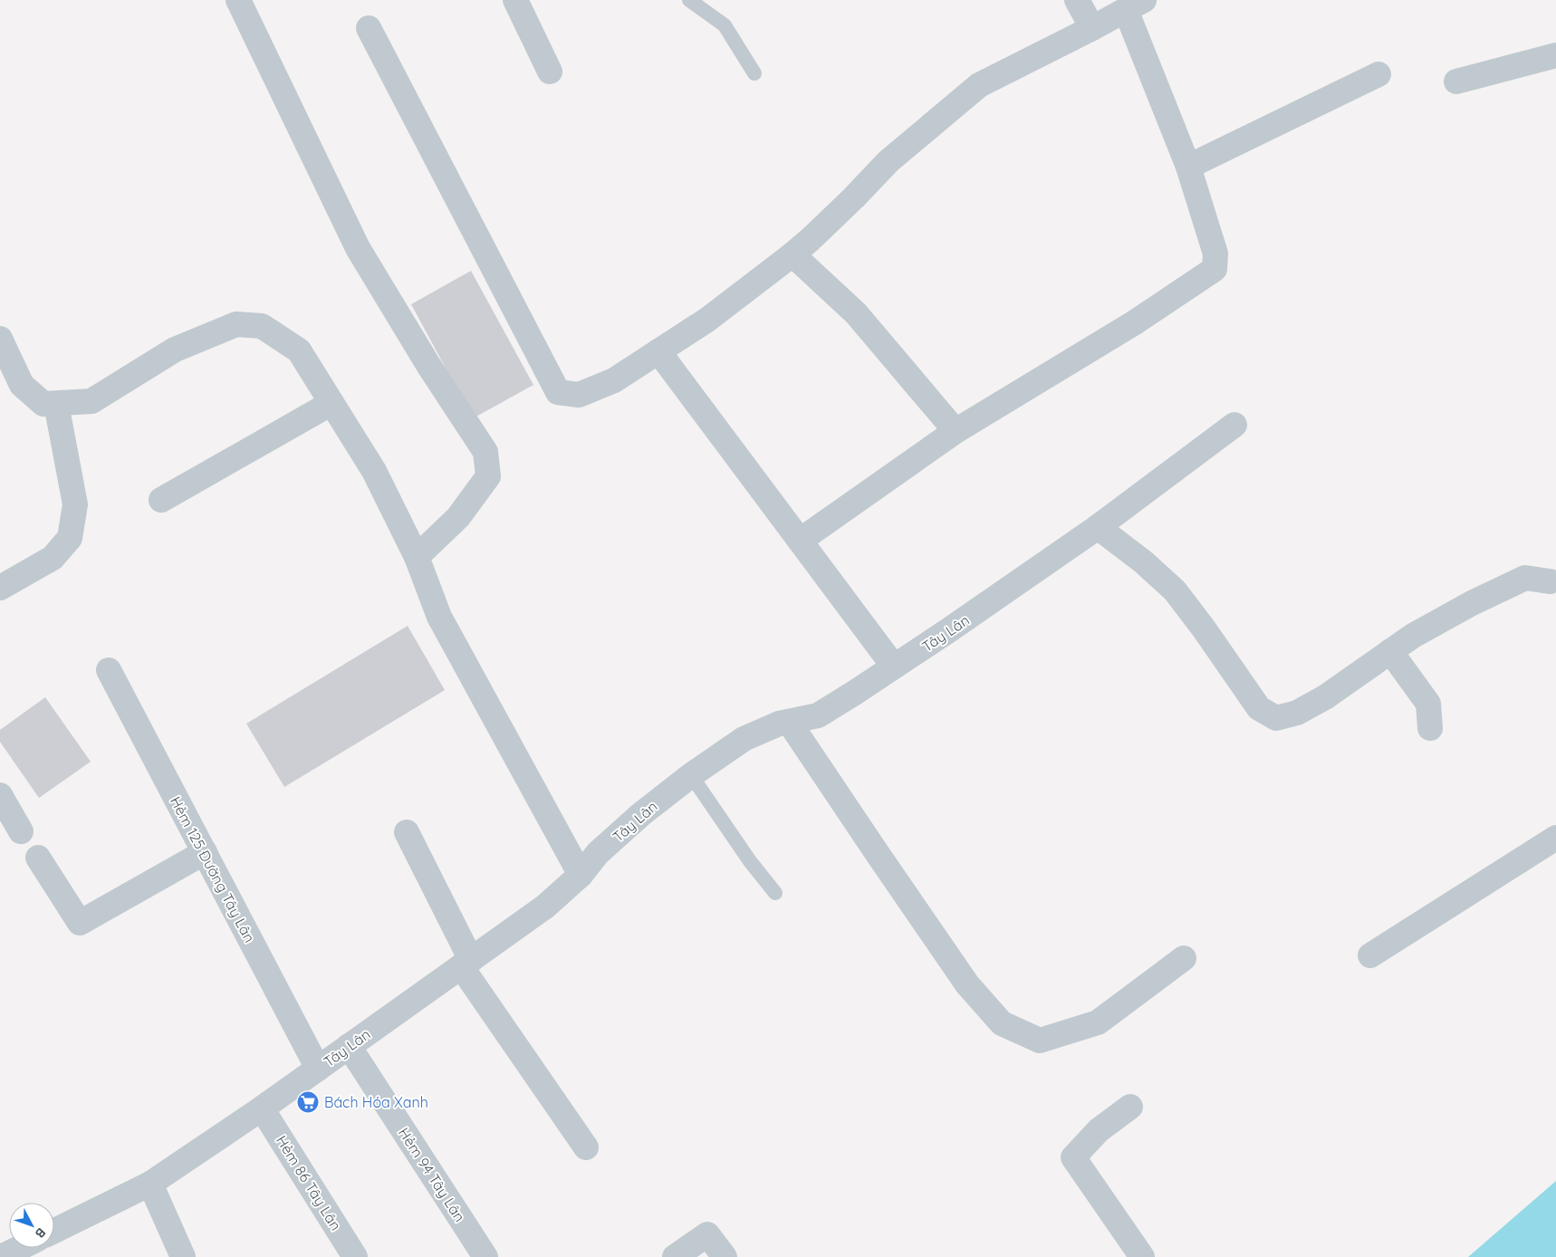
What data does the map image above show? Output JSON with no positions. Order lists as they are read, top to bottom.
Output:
{
  "streets": {
    "street": [
      "Tây Lân",
      "Hẻm 125 Đường Tây Lân",
      "Hẻm 94 Tây Lân",
      "Hẻm 86 Tây Lân"
    ]
  },
  "crossings": [
    ["Tây Lân", "Hẻm 125 Đường Tây Lân"],
    ["Tây Lân", "Hẻm 94 Tây Lân"],
    ["Tây Lân", "Hẻm 86 Tây Lân"]
  ],
  "places": {
    "supermarket": ["Bách Hóa Xanh"]
  },
  "north": "bottom right"
}
